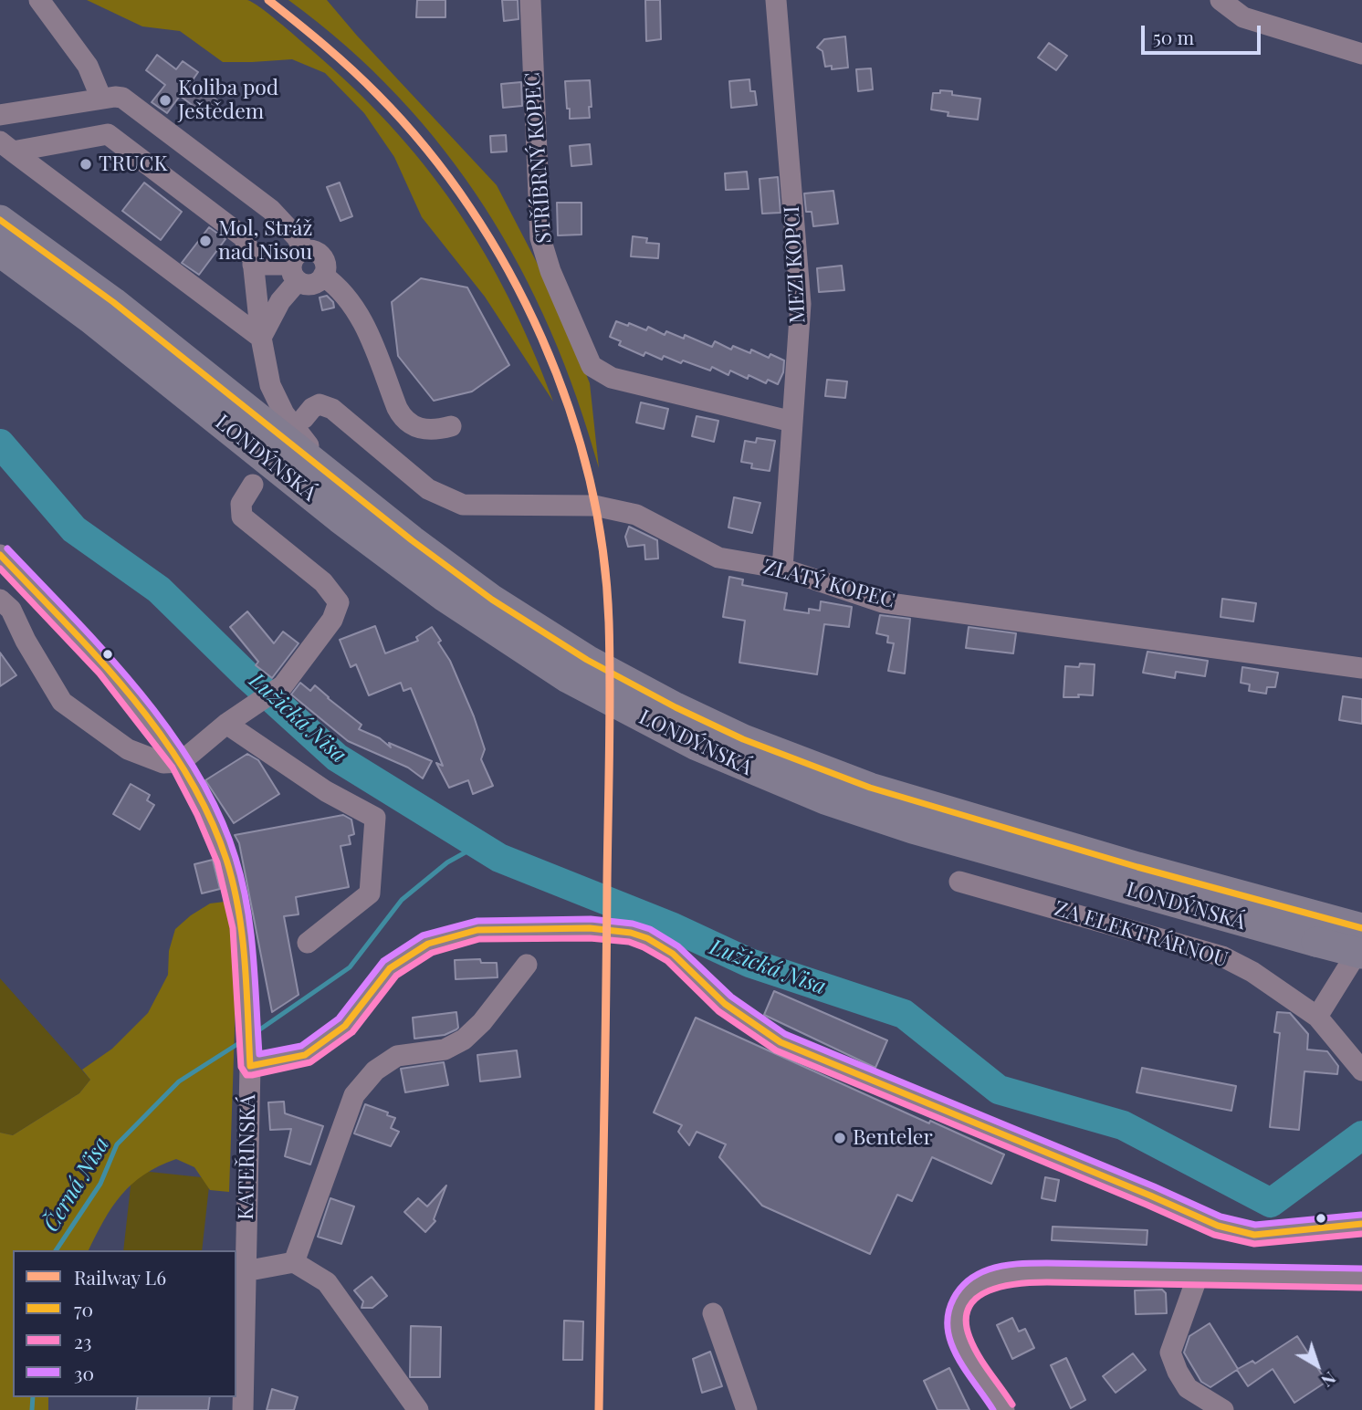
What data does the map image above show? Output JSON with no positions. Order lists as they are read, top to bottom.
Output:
{
  "streets": {
    "highway": ["LONDÝNSKÁ"],
    "street": [
      "STŘÍBRNÝ KOPEC",
      "MEZI KOPCI",
      "ZLATÝ KOPEC",
      "ZA ELEKTRÁRNOU",
      "KATEŘINSKÁ"
    ]
  },
  "crossings": [
    ["STŘÍBRNÝ KOPEC", "MEZI KOPCI"],
    ["MEZI KOPCI", "ZLATÝ KOPEC"]
  ],
  "water": ["Lužická Nisa", "Černá Nisa"],
  "places": [
    "Koliba pod Ještědem",
    "TRUCK",
    "Mol, Stráž nad Nisou",
    "Benteler"
  ],
  "lines": [
    "rail line L6",
    "transit line 70",
    "transit line 30",
    "transit line 23"
  ],
  "legend": [
    "Railway L6",
    "70",
    "23",
    "30"
  ],
  "scale_bar": "50 m",
  "north": "bottom right"
}
